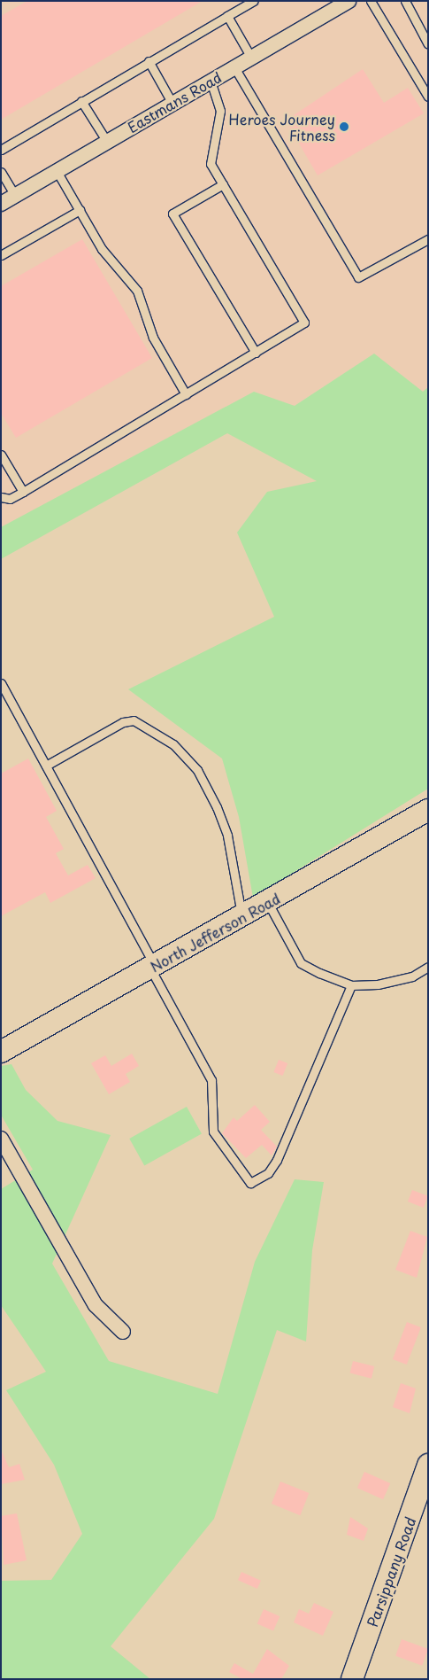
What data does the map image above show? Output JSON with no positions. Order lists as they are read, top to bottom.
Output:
{
  "streets": {
    "street": ["Eastmans Road", "North Jefferson Road", "Parsippany Road"]
  },
  "places": ["Heroes Journey Fitness"]
}
